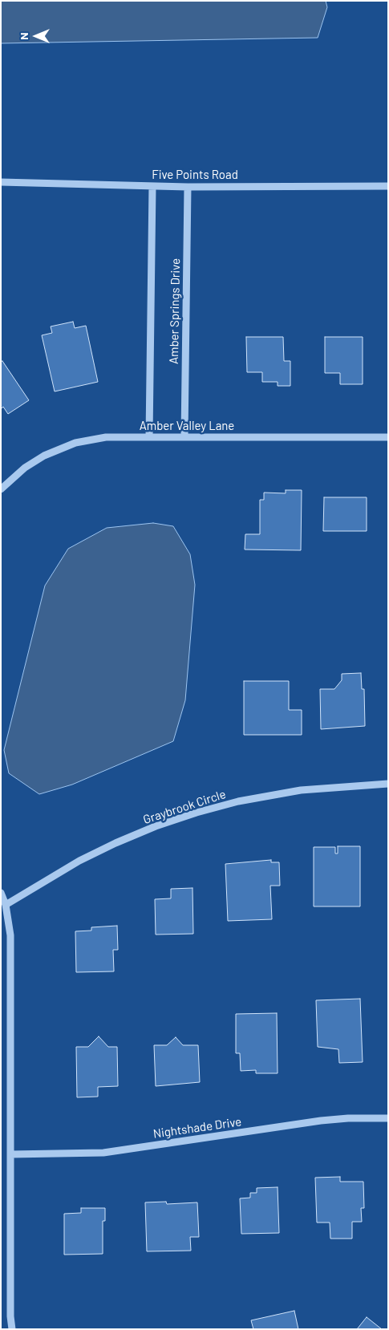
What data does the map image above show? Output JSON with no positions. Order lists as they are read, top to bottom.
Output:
{
  "streets": {
    "street": [
      "Five Points Road",
      "Amber Springs Drive",
      "Amber Valley Lane",
      "Graybrook Circle",
      "Nightshade Drive"
    ]
  },
  "crossings": [
    ["Five Points Road", "Amber Springs Drive"],
    ["Amber Springs Drive", "Amber Valley Lane"]
  ],
  "north": "left"
}
